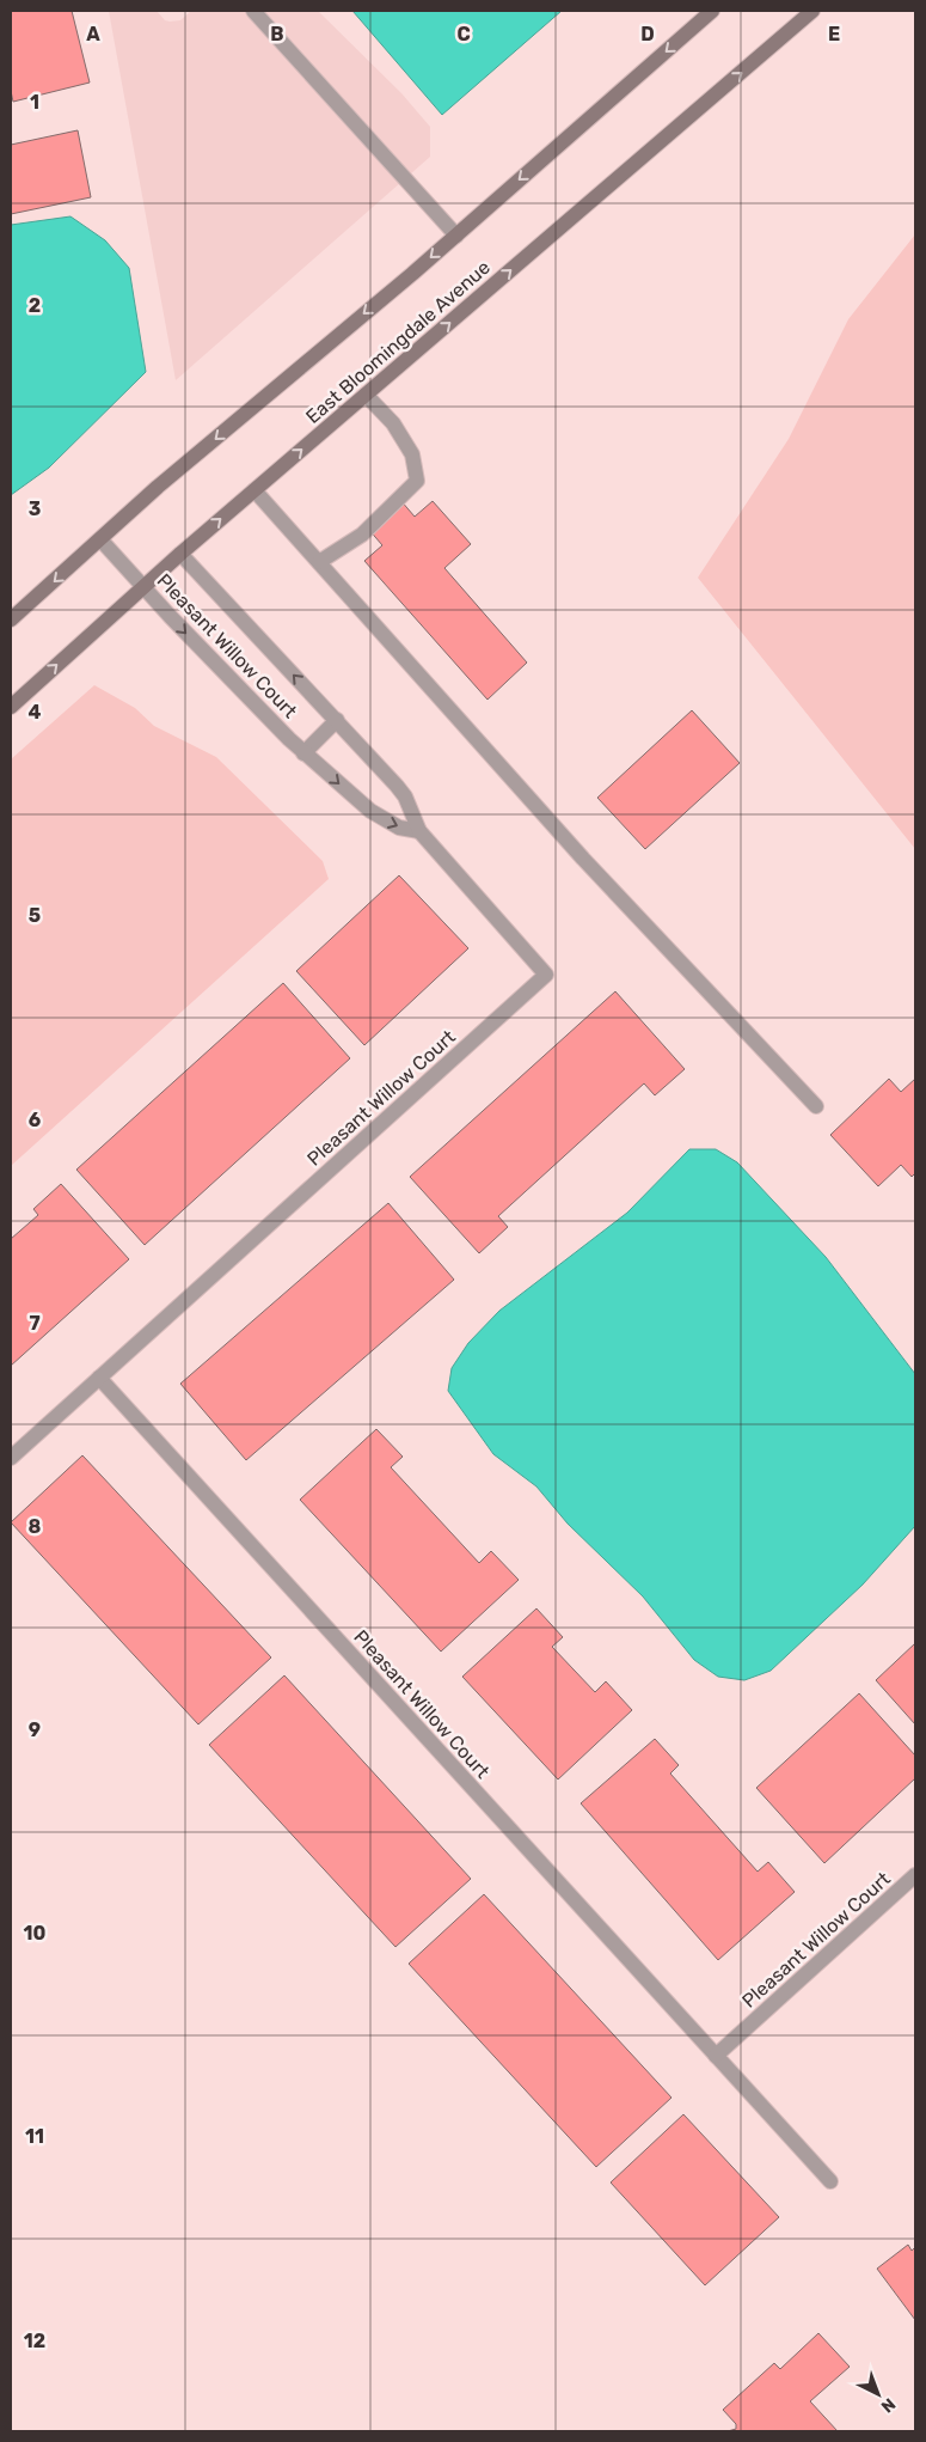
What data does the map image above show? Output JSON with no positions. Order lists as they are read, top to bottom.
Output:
{
  "streets": {
    "main road": ["East Bloomingdale Avenue"],
    "street": ["Pleasant Willow Court"]
  },
  "crossings": [
    ["East Bloomingdale Avenue", "Pleasant Willow Court"]
  ],
  "north": "bottom right",
  "grid": {
    "columns": [
      "A",
      "B",
      "C",
      "D",
      "E"
    ],
    "rows": [
      "1",
      "2",
      "3",
      "4",
      "5",
      "6",
      "7",
      "8",
      "9",
      "10",
      "11",
      "12"
    ]
  }
}
